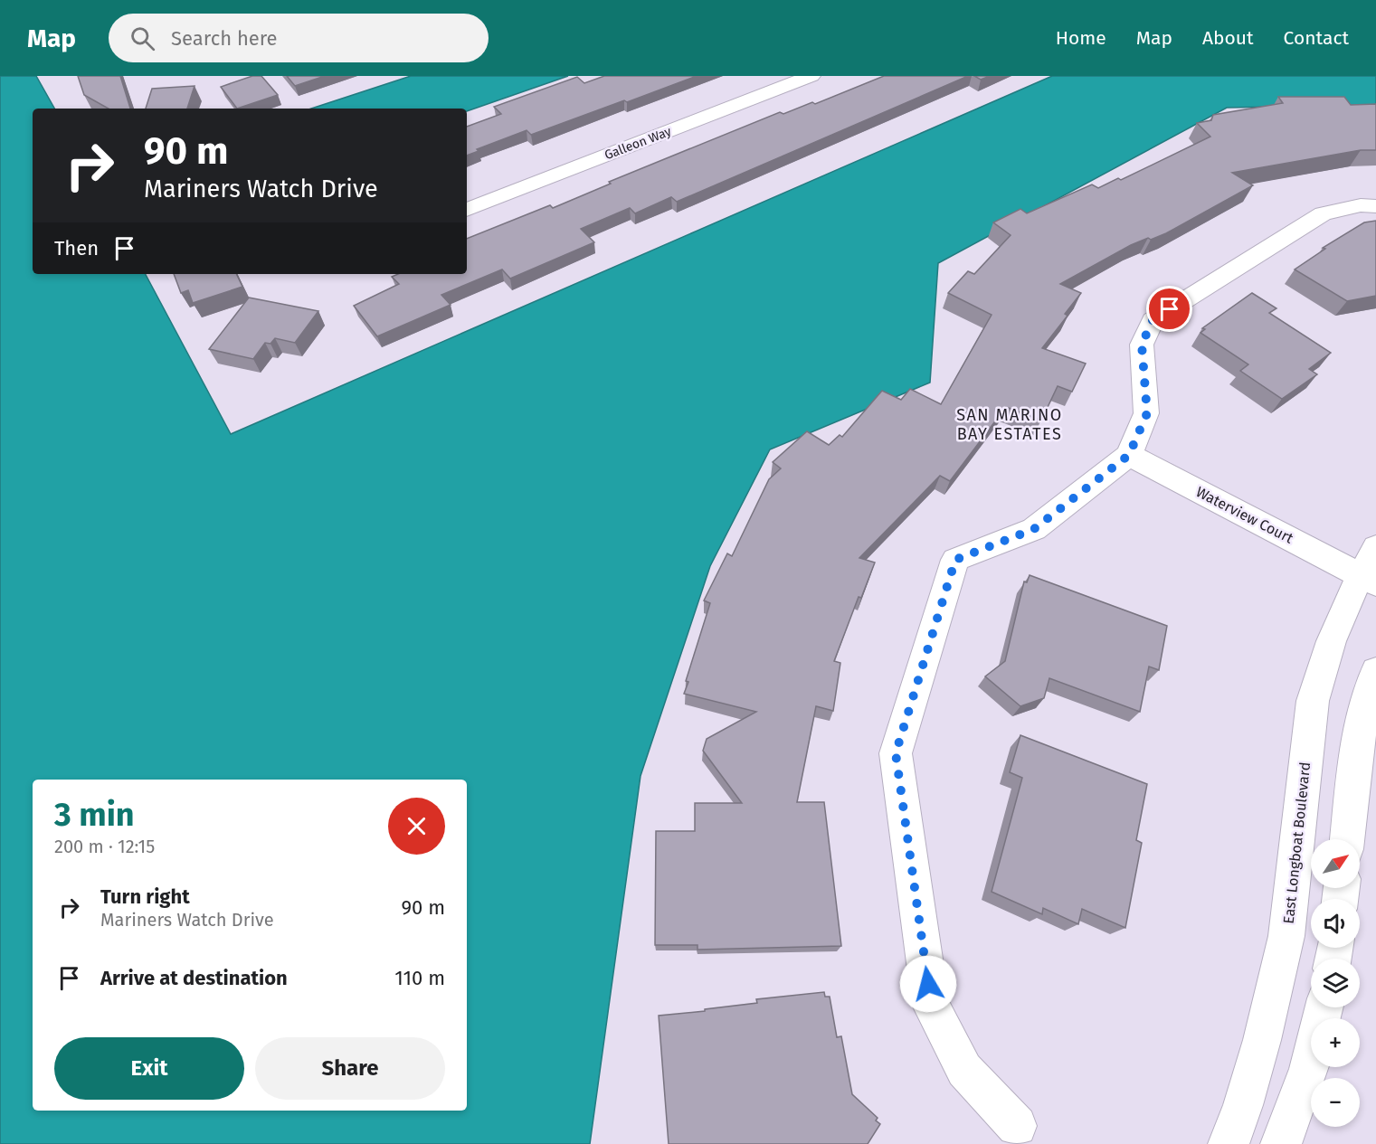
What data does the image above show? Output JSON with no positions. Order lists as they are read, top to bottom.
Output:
{
  "streets": {
    "street": ["Galleon Way", "Waterview Court", "East Longboat Boulevard"]
  },
  "crossings": [
    ["Waterview Court", "East Longboat Boulevard"]
  ],
  "districts": ["SAN MARINO BAY ESTATES"],
  "north": "top right",
  "page": {
    "header": "Map",
    "search": "Search here",
    "nav": [
      "Home",
      "Map",
      "About",
      "Contact"
    ],
    "turn": ["90 m", "Mariners Watch Drive"],
    "then": "Then",
    "heading": ["3 min", "200 m · 12:15"],
    "map_buttons": ["+", "−"],
    "list": [
      {
        "name": "Turn right",
        "note": "Mariners Watch Drive",
        "value": "90 m"
      },
      {
        "name": "Arrive at destination",
        "value": "110 m"
      }
    ],
    "buttons": ["Exit", "Share"]
  }
}
